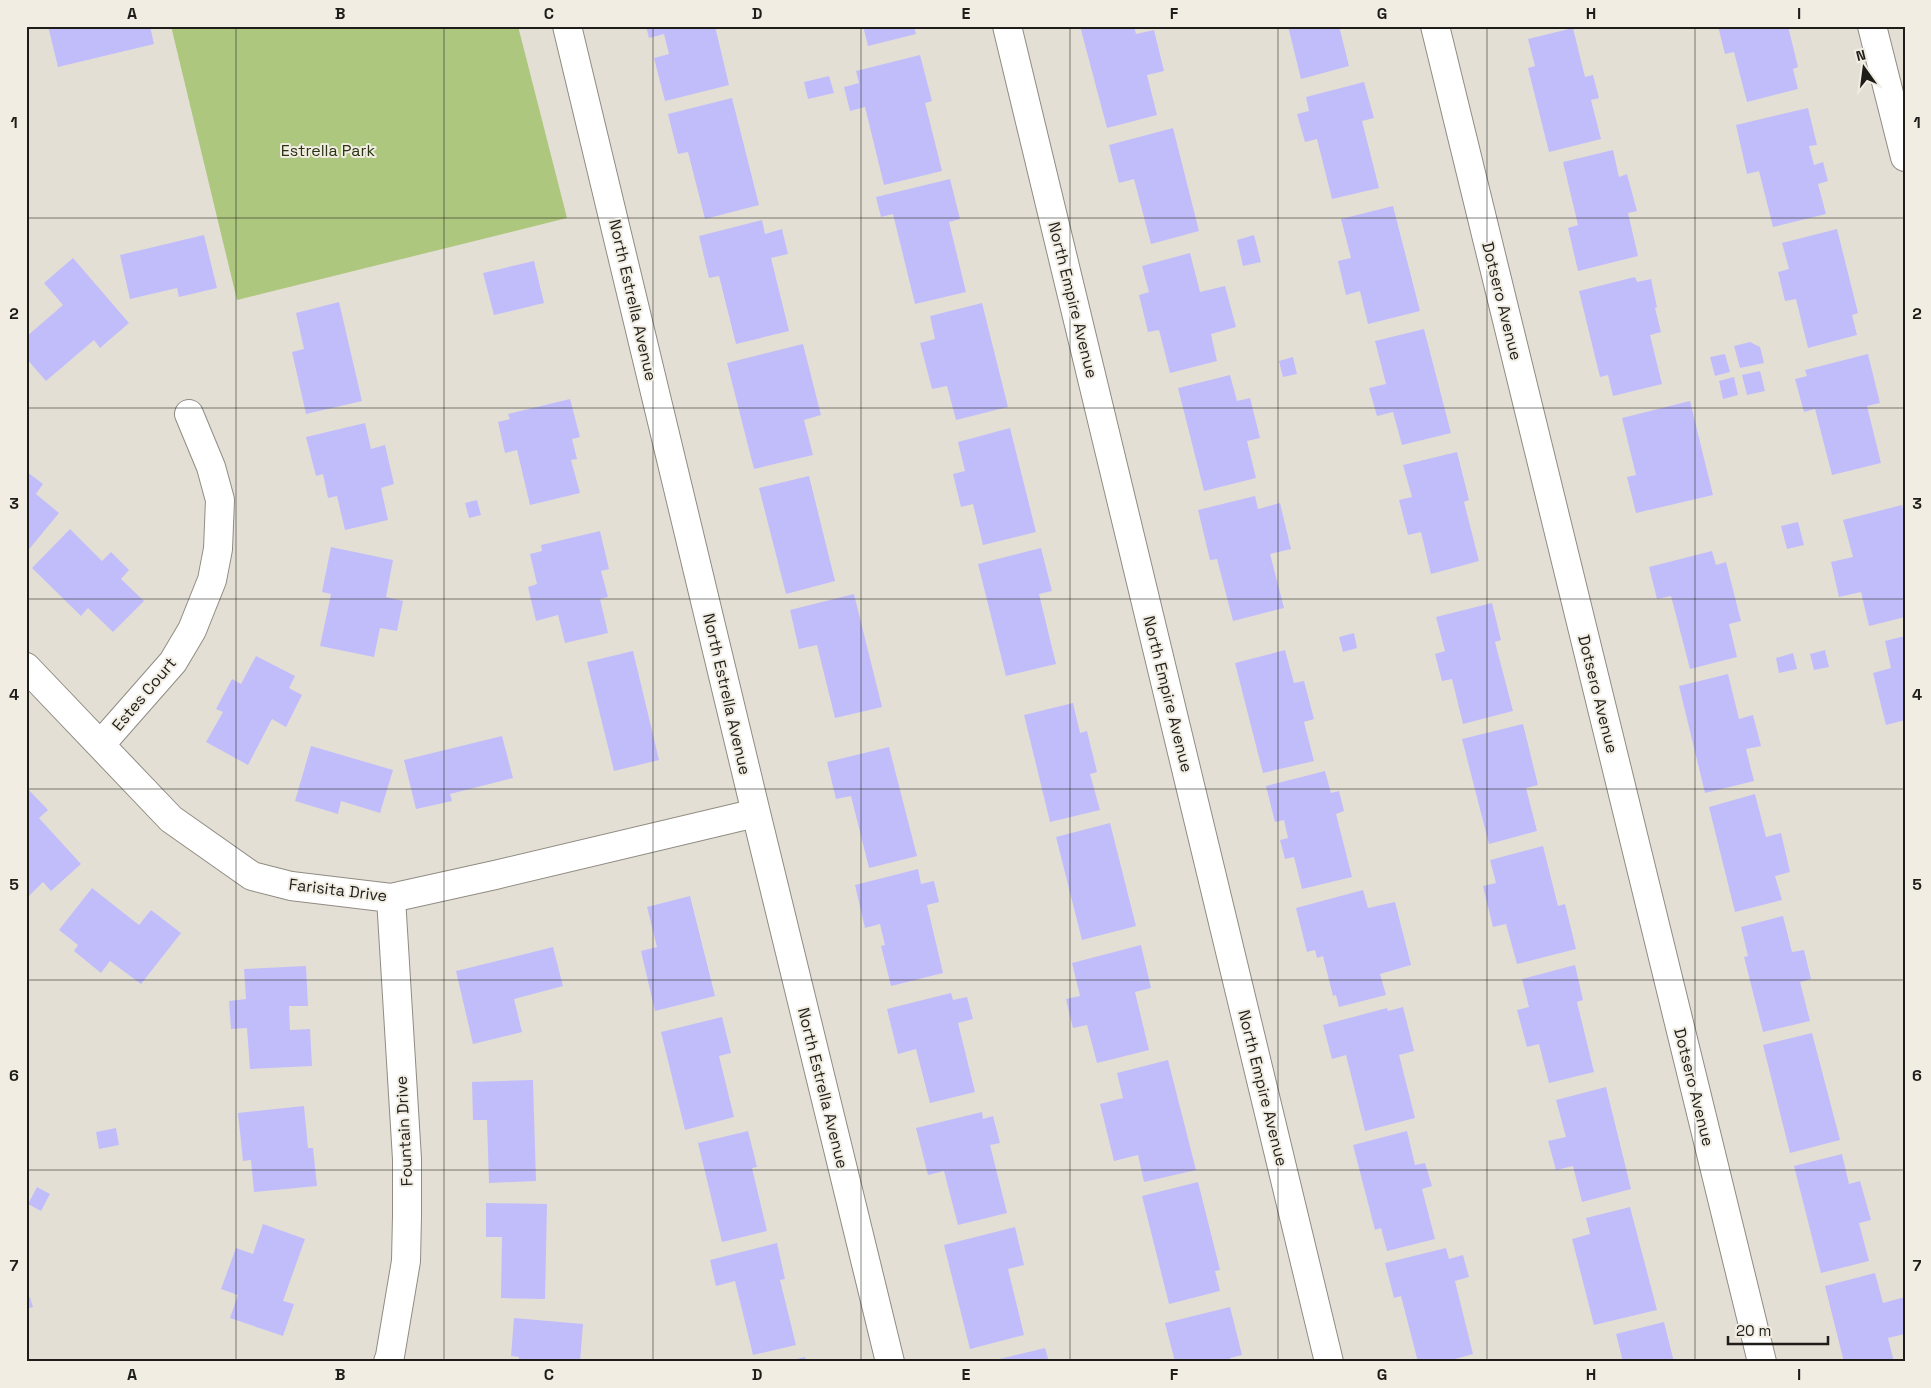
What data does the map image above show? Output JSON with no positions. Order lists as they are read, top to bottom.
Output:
{
  "streets": {
    "street": [
      "North Estrella Avenue",
      "North Empire Avenue",
      "Dotsero Avenue",
      "Estes Court",
      "Farisita Drive",
      "Fountain Drive"
    ]
  },
  "crossings": [
    ["North Estrella Avenue", "Farisita Drive"],
    ["Estes Court", "Farisita Drive"],
    ["Farisita Drive", "Fountain Drive"]
  ],
  "parks": ["Estrella Park"],
  "scale_bar": "20 m",
  "north": "top",
  "grid": {
    "columns": [
      "A",
      "B",
      "C",
      "D",
      "E",
      "F",
      "G",
      "H",
      "I"
    ],
    "rows": [
      "1",
      "2",
      "3",
      "4",
      "5",
      "6",
      "7"
    ]
  }
}
